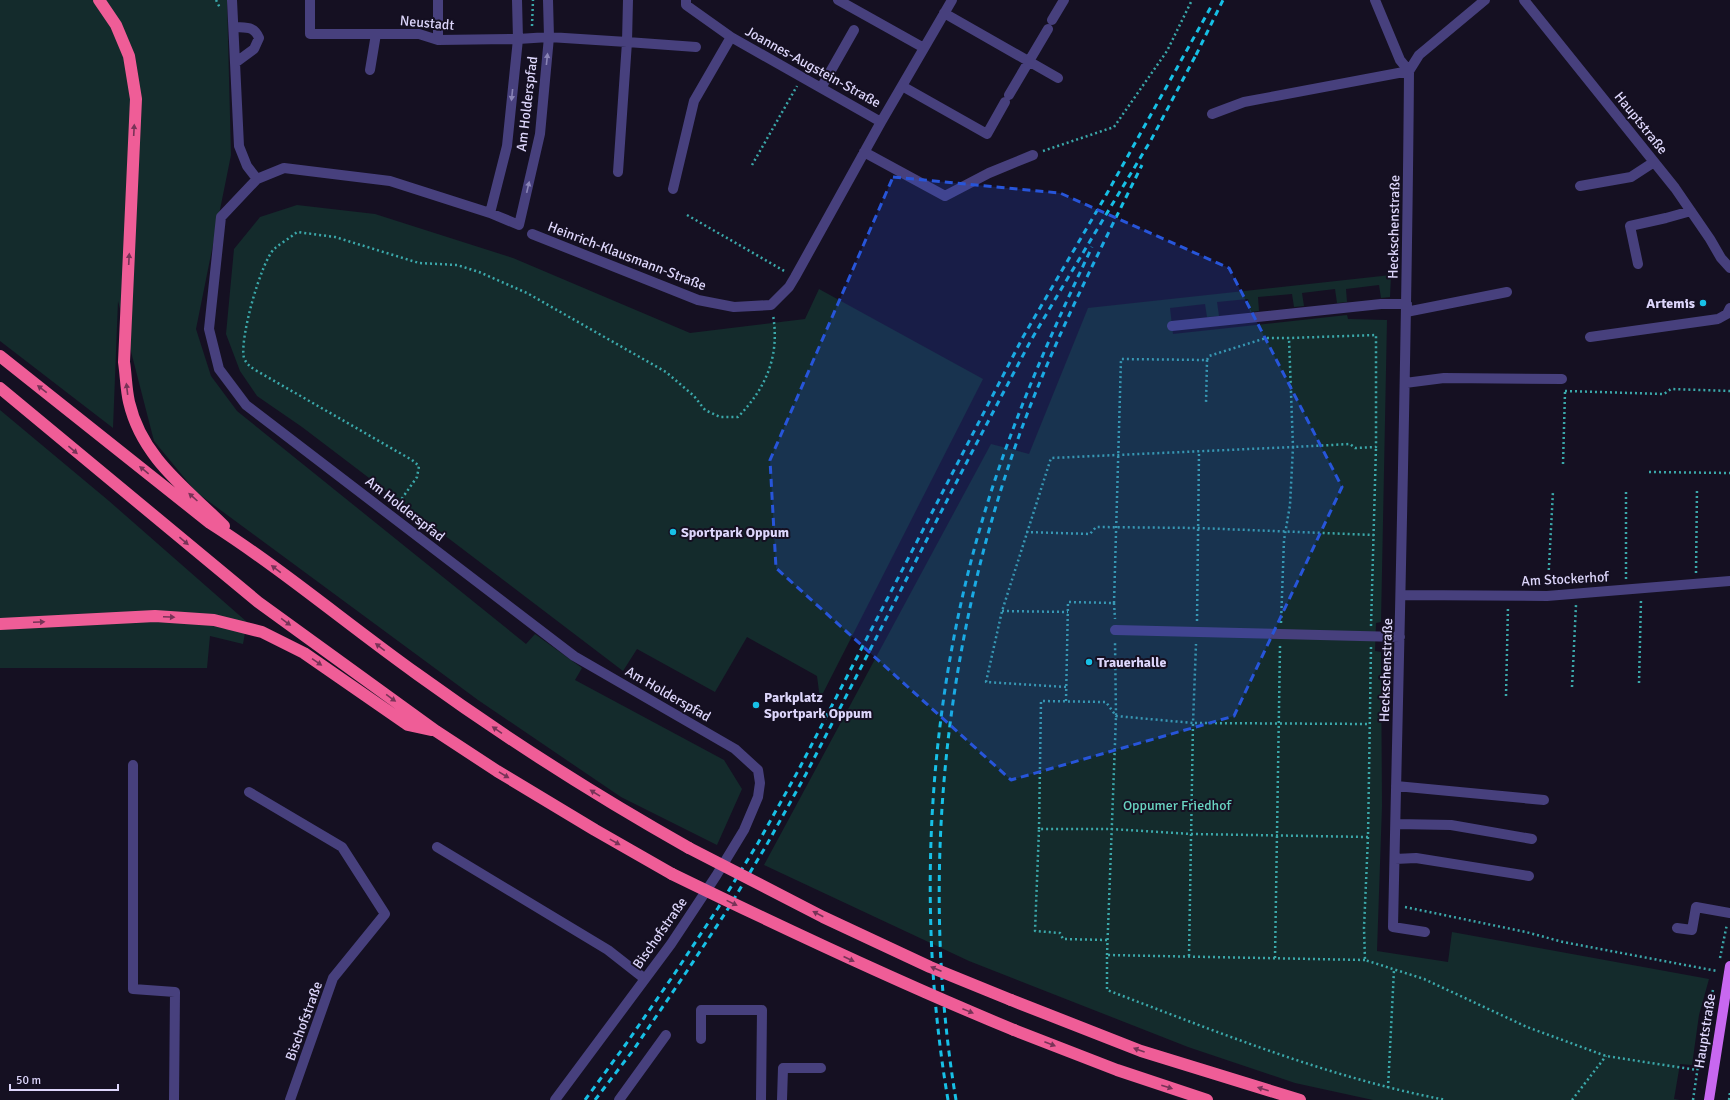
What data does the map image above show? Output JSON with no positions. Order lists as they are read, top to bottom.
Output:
{
  "streets": {
    "main road": ["Hauptstraße"],
    "street": [
      "Neustadt",
      "Joannes-Augstein-Straße",
      "Am Holderspfad",
      "Heckschenstraße",
      "Heinrich-Klausmann-Straße",
      "Am Stockerhof",
      "Bischofstraße"
    ]
  },
  "crossings": [
    ["Neustadt", "Am Holderspfad"],
    ["Am Holderspfad", "Bischofstraße"],
    ["Heckschenstraße", "Am Stockerhof"]
  ],
  "parks": ["Oppumer Friedhof"],
  "places": [
    "Artemis",
    "Sportpark Oppum",
    "Trauerhalle",
    "Parkplatz Sportpark Oppum"
  ],
  "scale_bar": "50 m"
}
